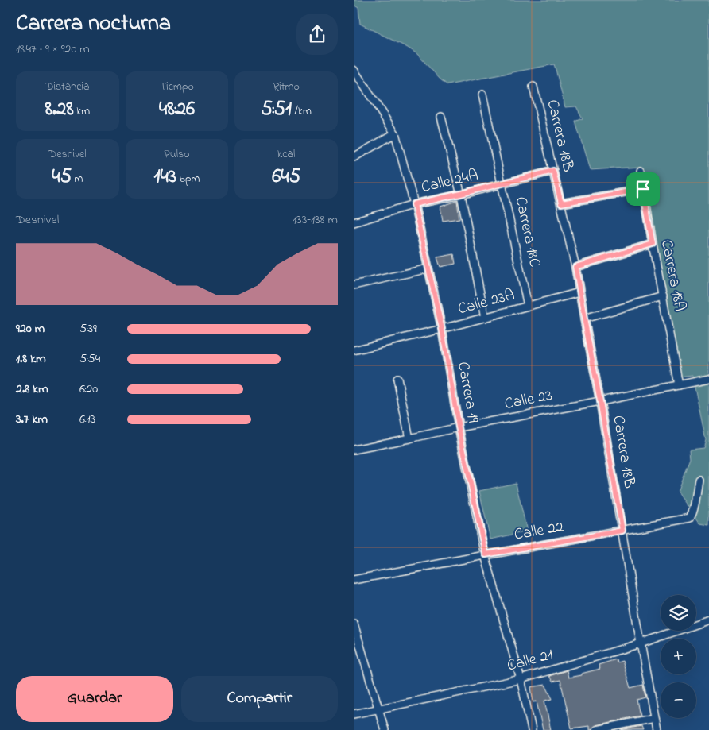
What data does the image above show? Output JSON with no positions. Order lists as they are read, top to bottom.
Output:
{
  "streets": {
    "street": [
      "Carrera 18B",
      "Calle 24A",
      "Carrera 18C",
      "Carrera 18A",
      "Calle 23A",
      "Carrera 19",
      "Calle 23",
      "Calle 22",
      "Calle 21"
    ]
  },
  "crossings": [
    ["Carrera 18B", "Calle 24A"],
    ["Carrera 18B", "Calle 23A"],
    ["Carrera 18B", "Calle 23"],
    ["Carrera 18B", "Calle 22"],
    ["Carrera 18B", "Calle 21"],
    ["Calle 24A", "Carrera 18C"],
    ["Calle 24A", "Carrera 19"],
    ["Carrera 18C", "Calle 23A"],
    ["Carrera 18A", "Calle 23"],
    ["Calle 23A", "Carrera 19"],
    ["Carrera 19", "Calle 23"],
    ["Carrera 19", "Calle 22"],
    ["Carrera 19", "Calle 21"]
  ],
  "page": {
    "heading": ["Carrera nocturna", "18:47 · 9 × 920 m"],
    "stats": [
      ["Distancia", "8.28 km"],
      ["Tiempo", "48:26"],
      ["Ritmo", "5:51 /km"],
      ["Desnivel", "45 m"],
      ["Pulso", "143 bpm"],
      ["kcal", "645"]
    ],
    "chart": ["Desnivel", "133–138 m"],
    "list": [
      {
        "name": "920 m",
        "note": "5:39"
      },
      {
        "name": "1.8 km",
        "note": "5:54"
      },
      {
        "name": "2.8 km",
        "note": "6:20"
      },
      {
        "name": "3.7 km",
        "note": "6:13"
      }
    ],
    "map_buttons": ["+", "−"],
    "buttons": ["Guardar", "Compartir"]
  }
}
